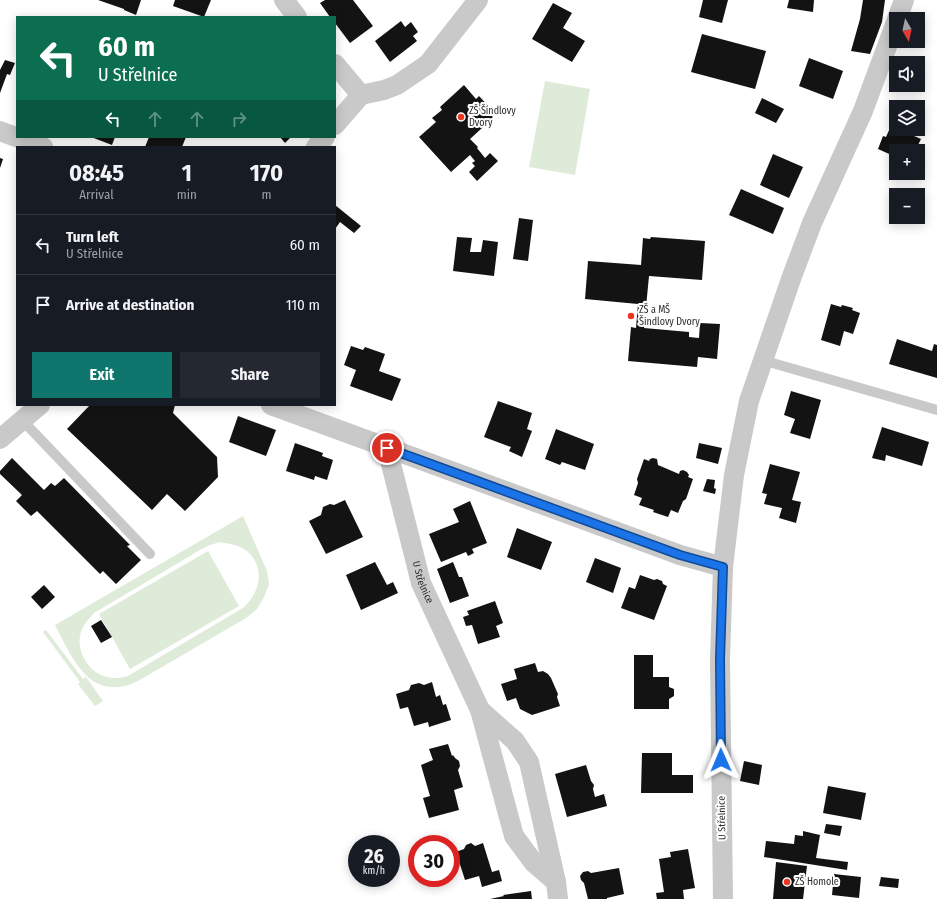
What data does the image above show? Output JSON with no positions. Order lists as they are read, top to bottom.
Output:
{
  "streets": {
    "street": ["U Střelnice"]
  },
  "places": ["ZŠ Šindlovy Dvory", "ZŠ a MŠ Šindlovy Dvory", "ZŠ Homole"],
  "north": "bottom",
  "page": {
    "map_buttons": ["+", "−"],
    "turn": ["60 m", "U Střelnice"],
    "eta": [
      "08:45",
      "Arrival",
      "1",
      "min",
      "170",
      "m"
    ],
    "list": [
      {
        "name": "Turn left",
        "note": "U Střelnice",
        "value": "60 m"
      },
      {
        "name": "Arrive at destination",
        "value": "110 m"
      }
    ],
    "buttons": ["Exit", "Share"],
    "speed": "26 km/h",
    "limit": "30"
  }
}
